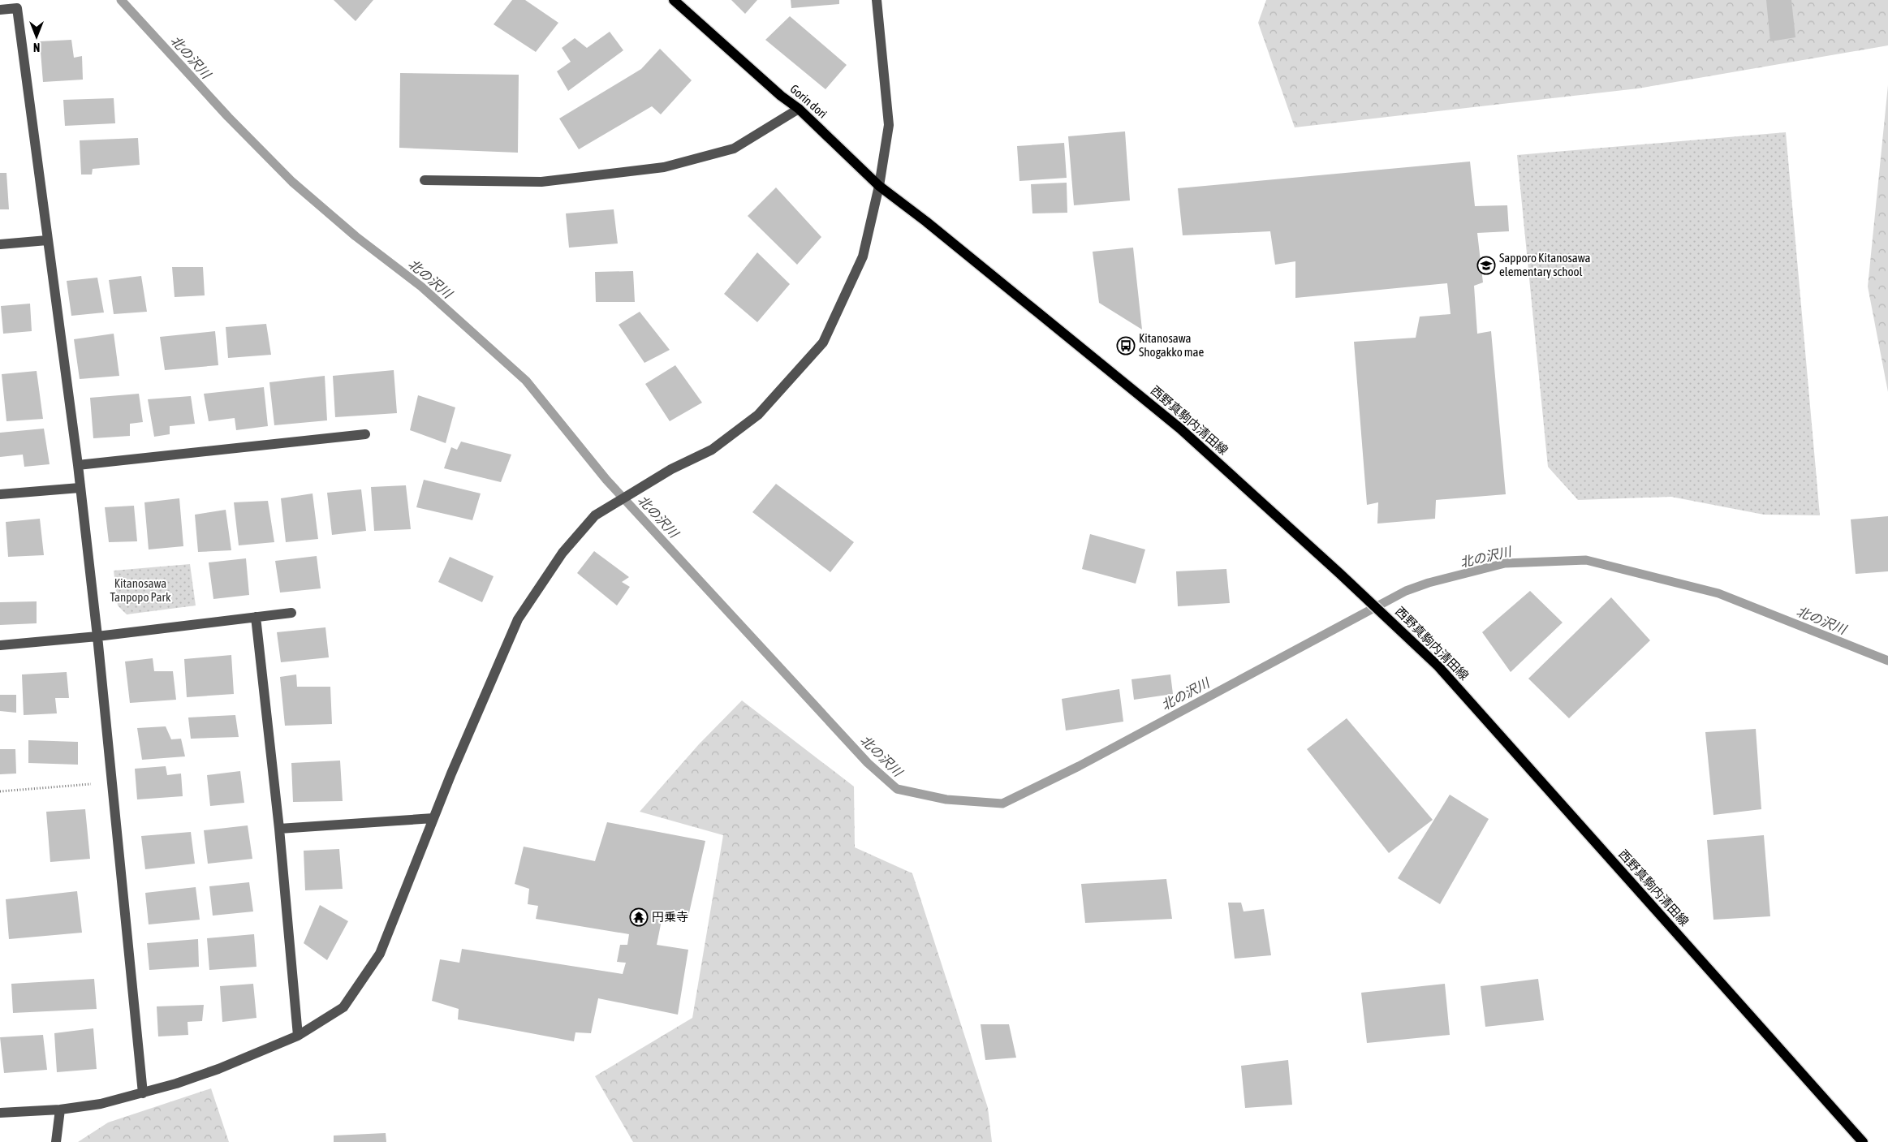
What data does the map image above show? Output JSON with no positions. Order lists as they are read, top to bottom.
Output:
{
  "streets": {
    "main road": ["Gorin dori", "西野真駒内清田線"]
  },
  "crossings": [
    ["Gorin dori", "西野真駒内清田線"]
  ],
  "water": ["北の沢川"],
  "parks": ["Kitanosawa Tanpopo Park"],
  "places": {
    "school or university": ["Sapporo Kitanosawa elementary school"],
    "bus stop": ["Kitanosawa Shogakko mae"],
    "temple": ["円乗寺"]
  },
  "north": "bottom"
}
